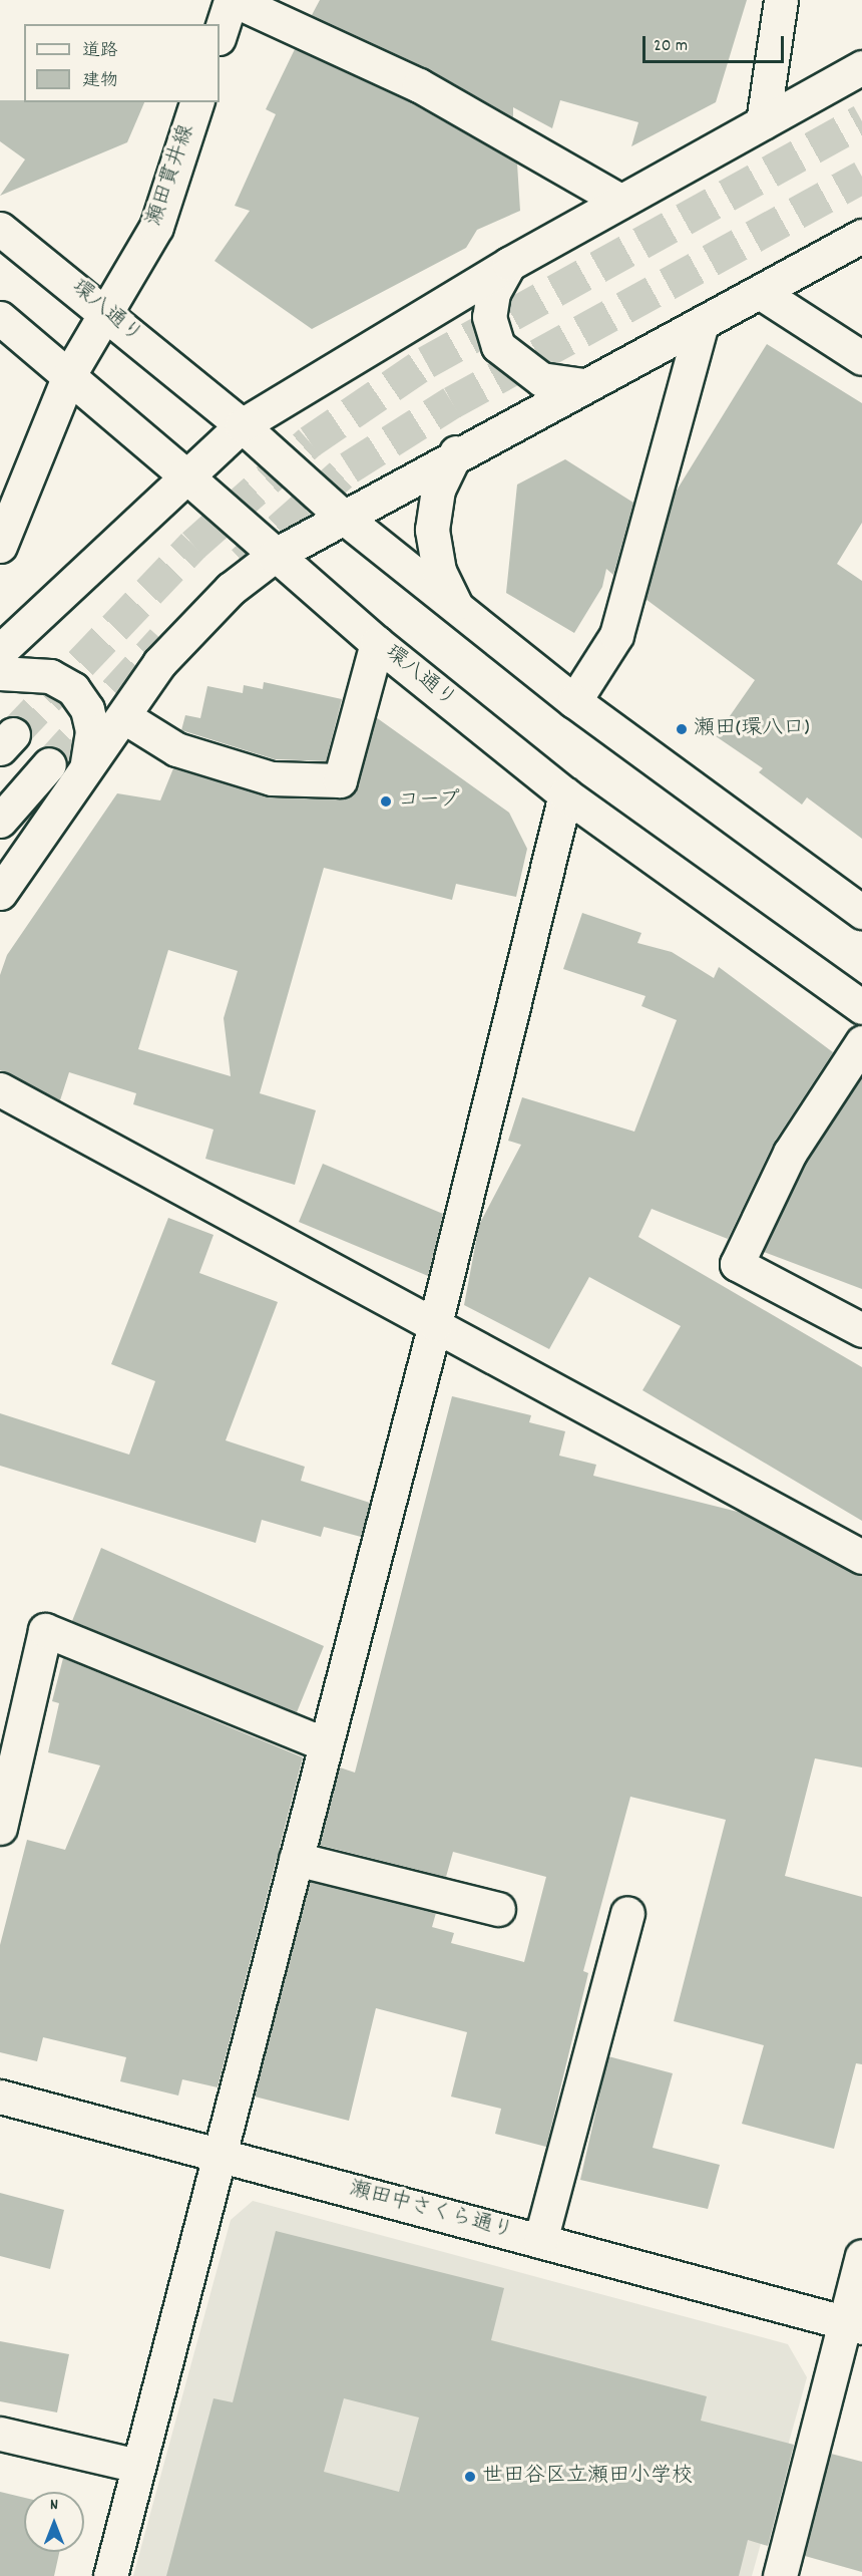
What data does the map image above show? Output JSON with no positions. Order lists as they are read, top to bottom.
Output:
{
  "streets": {
    "main road": ["瀬田貫井線", "環八通り", "瀬田中さくら通り"]
  },
  "crossings": [
    ["瀬田貫井線", "環八通り"]
  ],
  "places": ["瀬田(環八口)", "コープ", "世田谷区立瀬田小学校"],
  "legend": ["道路", "建物"],
  "scale_bar": "20 m",
  "north": "top"
}
